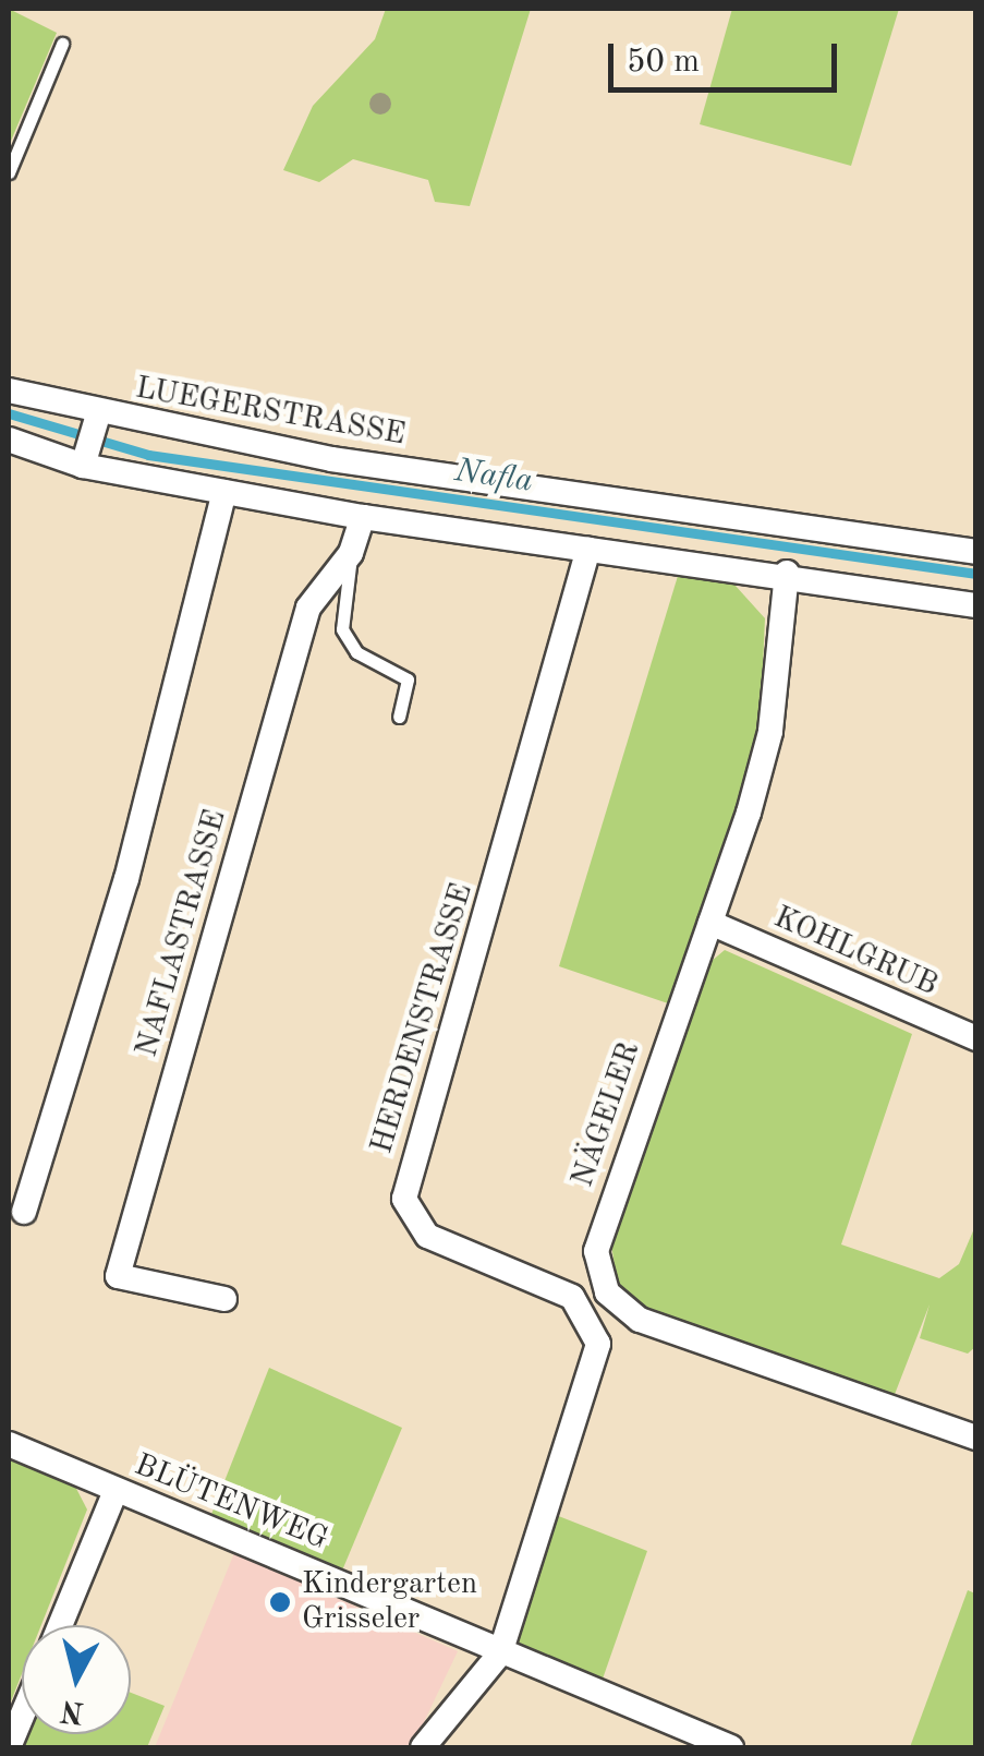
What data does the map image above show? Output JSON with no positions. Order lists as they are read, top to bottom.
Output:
{
  "streets": {
    "street": [
      "LUEGERSTRASSE",
      "NAFLASTRASSE",
      "KOHLGRUB",
      "HERDENSTRASSE",
      "NÄGELER",
      "BLÜTENWEG"
    ]
  },
  "crossings": [
    ["KOHLGRUB", "NÄGELER"],
    ["HERDENSTRASSE", "BLÜTENWEG"]
  ],
  "water": ["Nafla"],
  "places": ["Kindergarten Grisseler"],
  "scale_bar": "50 m",
  "north": "bottom"
}
